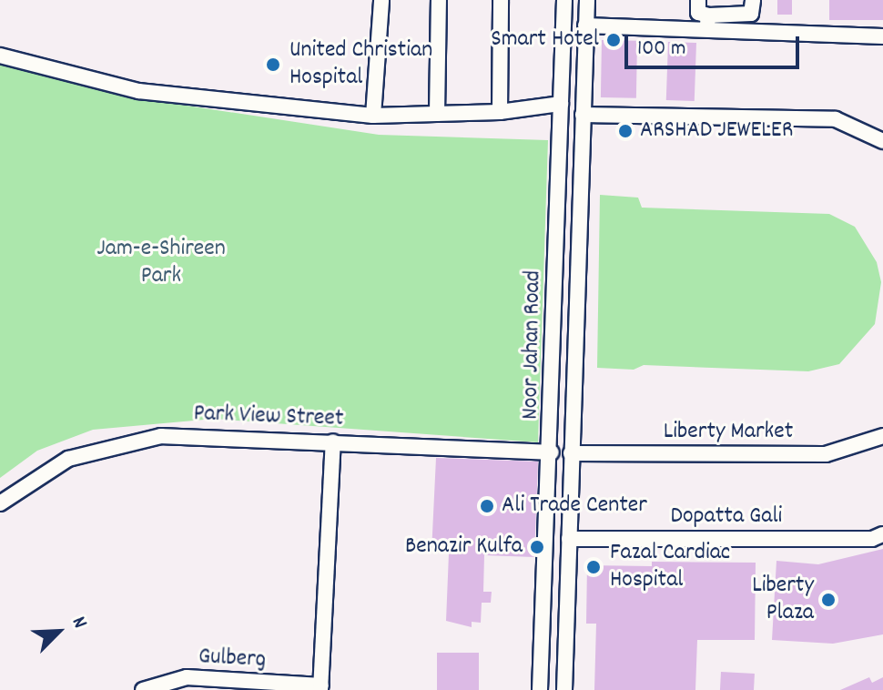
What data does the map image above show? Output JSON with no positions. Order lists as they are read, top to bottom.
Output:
{
  "streets": {
    "street": [
      "Noor Jahan Road",
      "Park View Street",
      "Liberty Market",
      "Dopatta Gali",
      "Gulberg"
    ]
  },
  "crossings": [
    ["Noor Jahan Road", "Park View Street"],
    ["Noor Jahan Road", "Liberty Market"],
    ["Noor Jahan Road", "Dopatta Gali"]
  ],
  "parks": ["Jam-e-Shireen Park"],
  "places": [
    "Smart Hotel",
    "United Christian Hospital",
    "ARSHAD JEWELER",
    "Ali Trade Center",
    "Benazir Kulfa",
    "Fazal Cardiac Hospital",
    "Liberty Plaza"
  ],
  "scale_bar": "100 m",
  "north": "top right"
}
